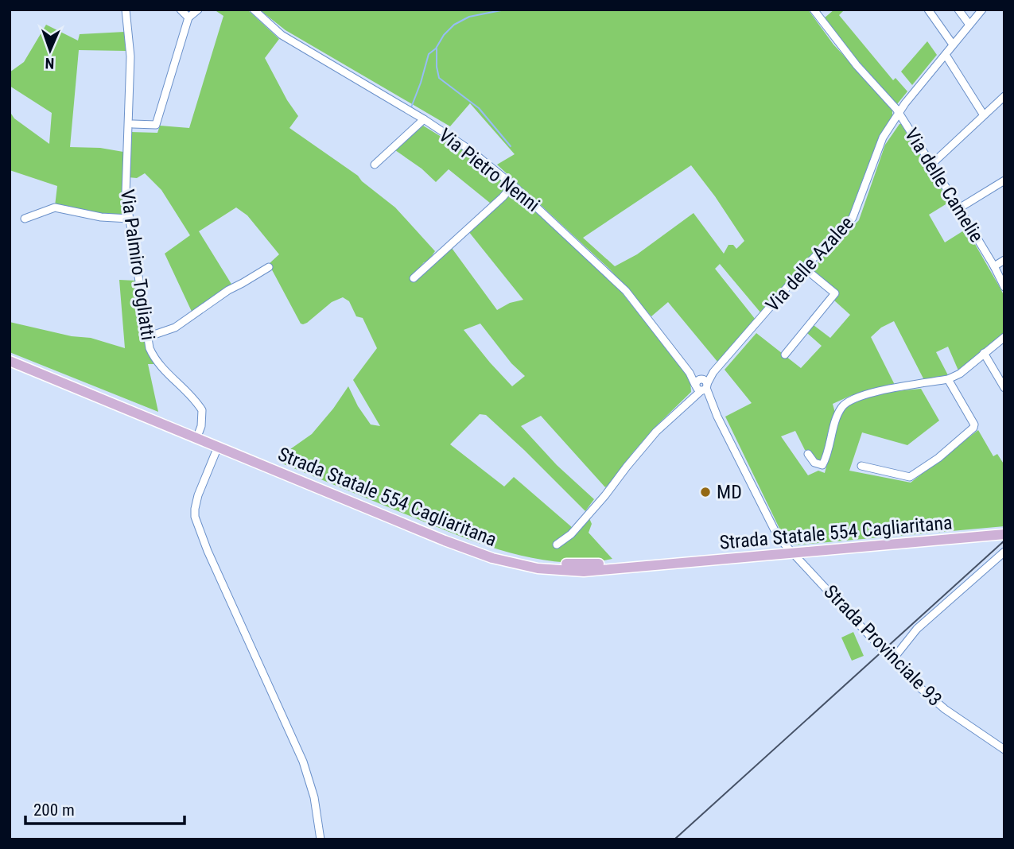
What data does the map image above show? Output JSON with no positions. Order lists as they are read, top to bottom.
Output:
{
  "streets": {
    "main road": ["Strada Statale 554 Cagliaritana"],
    "street": [
      "Via Pietro Nenni",
      "Via delle Camelie",
      "Via delle Azalee",
      "Via Palmiro Togliatti",
      "Strada Provinciale 93"
    ]
  },
  "crossings": [
    ["Via Pietro Nenni", "Via delle Azalee"],
    ["Via delle Camelie", "Via delle Azalee"],
    ["Via Palmiro Togliatti", "Strada Statale 554 Cagliaritana"],
    ["Strada Statale 554 Cagliaritana", "Strada Provinciale 93"]
  ],
  "places": ["MD"],
  "scale_bar": "200 m",
  "north": "bottom"
}
